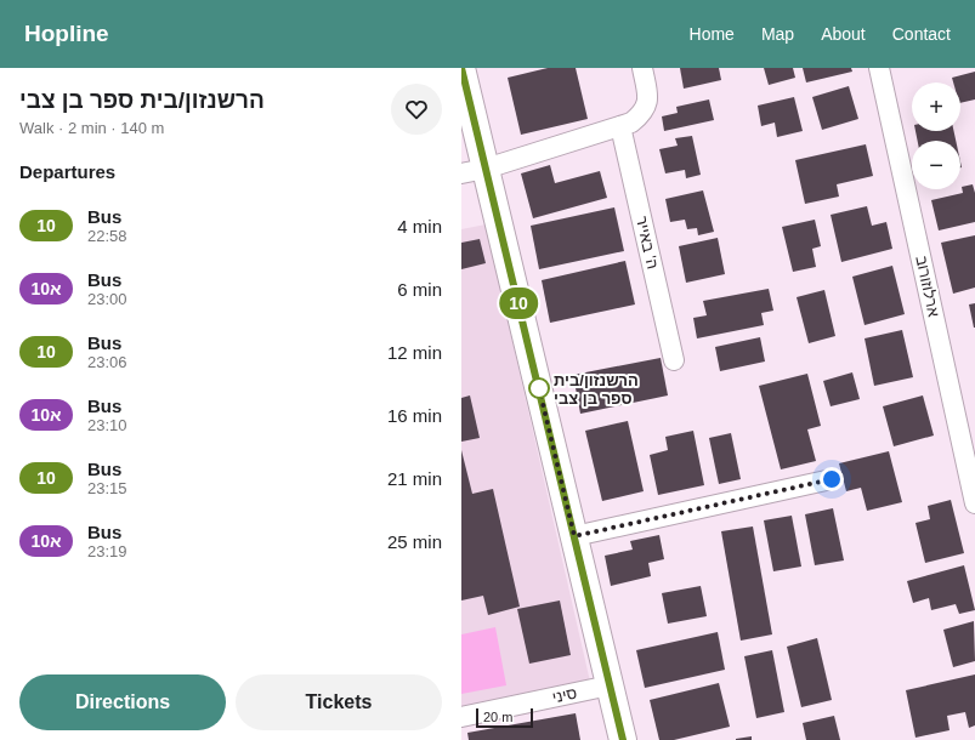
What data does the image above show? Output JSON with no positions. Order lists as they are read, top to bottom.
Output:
{
  "streets": {
    "street": ["ה' באייר", "ארלוזורוב", "סיני"]
  },
  "places": ["הרשנזון/בית ספר בן צבי"],
  "lines": ["bus line 10"],
  "scale_bar": "20 m",
  "page": {
    "header": "Hopline",
    "nav": [
      "Home",
      "Map",
      "About",
      "Contact"
    ],
    "heading": [
      ["הרשנזון/בית ספר בן צבי", "Walk · 2 min · 140 m"],
      "Departures"
    ],
    "on_map": "10",
    "map_buttons": ["+", "−"],
    "list": [
      {
        "mark": "10",
        "name": "Bus",
        "note": "22:58",
        "value": "4 min"
      },
      {
        "mark": "10א",
        "name": "Bus",
        "note": "23:00",
        "value": "6 min"
      },
      {
        "mark": "10",
        "name": "Bus",
        "note": "23:06",
        "value": "12 min"
      },
      {
        "mark": "10א",
        "name": "Bus",
        "note": "23:10",
        "value": "16 min"
      },
      {
        "mark": "10",
        "name": "Bus",
        "note": "23:15",
        "value": "21 min"
      },
      {
        "mark": "10א",
        "name": "Bus",
        "note": "23:19",
        "value": "25 min"
      }
    ],
    "buttons": ["Directions", "Tickets"],
    "scale": "20 m"
  }
}
